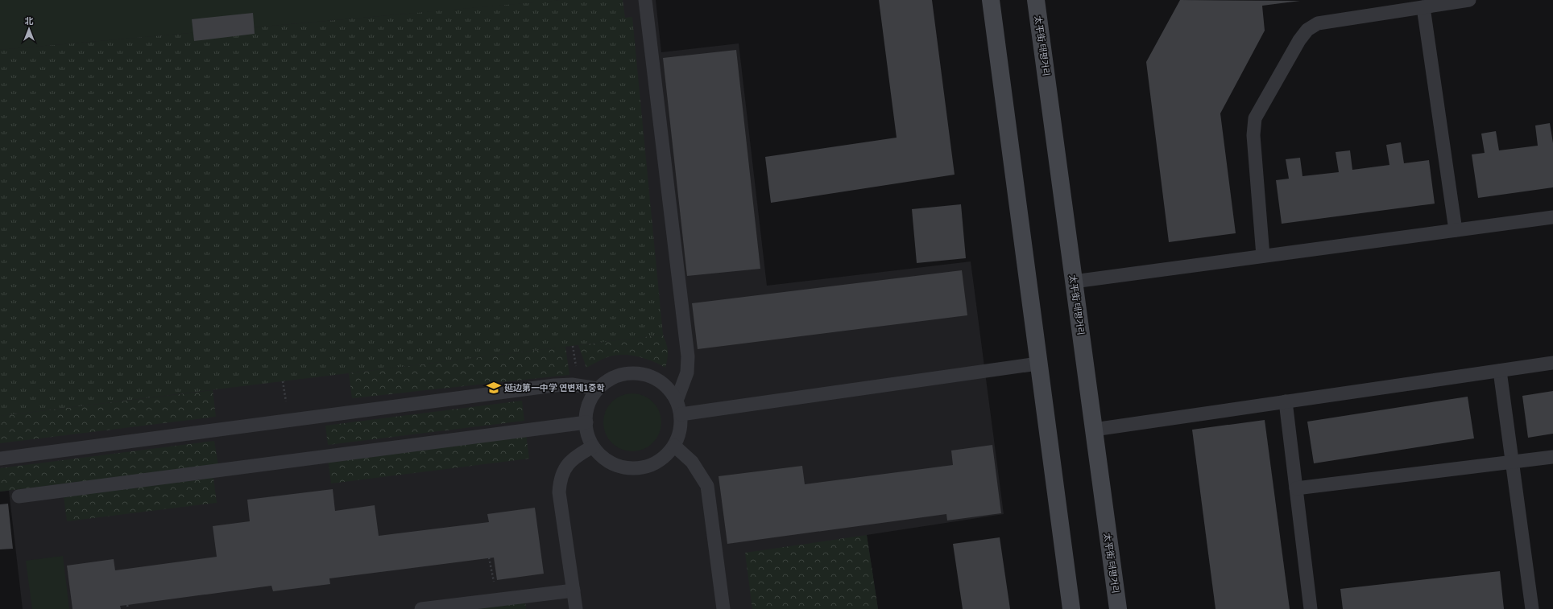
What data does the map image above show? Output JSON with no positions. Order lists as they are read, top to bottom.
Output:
{
  "streets": {
    "main road": ["太平街 태평거리"]
  },
  "places": {
    "school or university": ["延边第一中学 연변제1중학"]
  },
  "north": "top"
}
